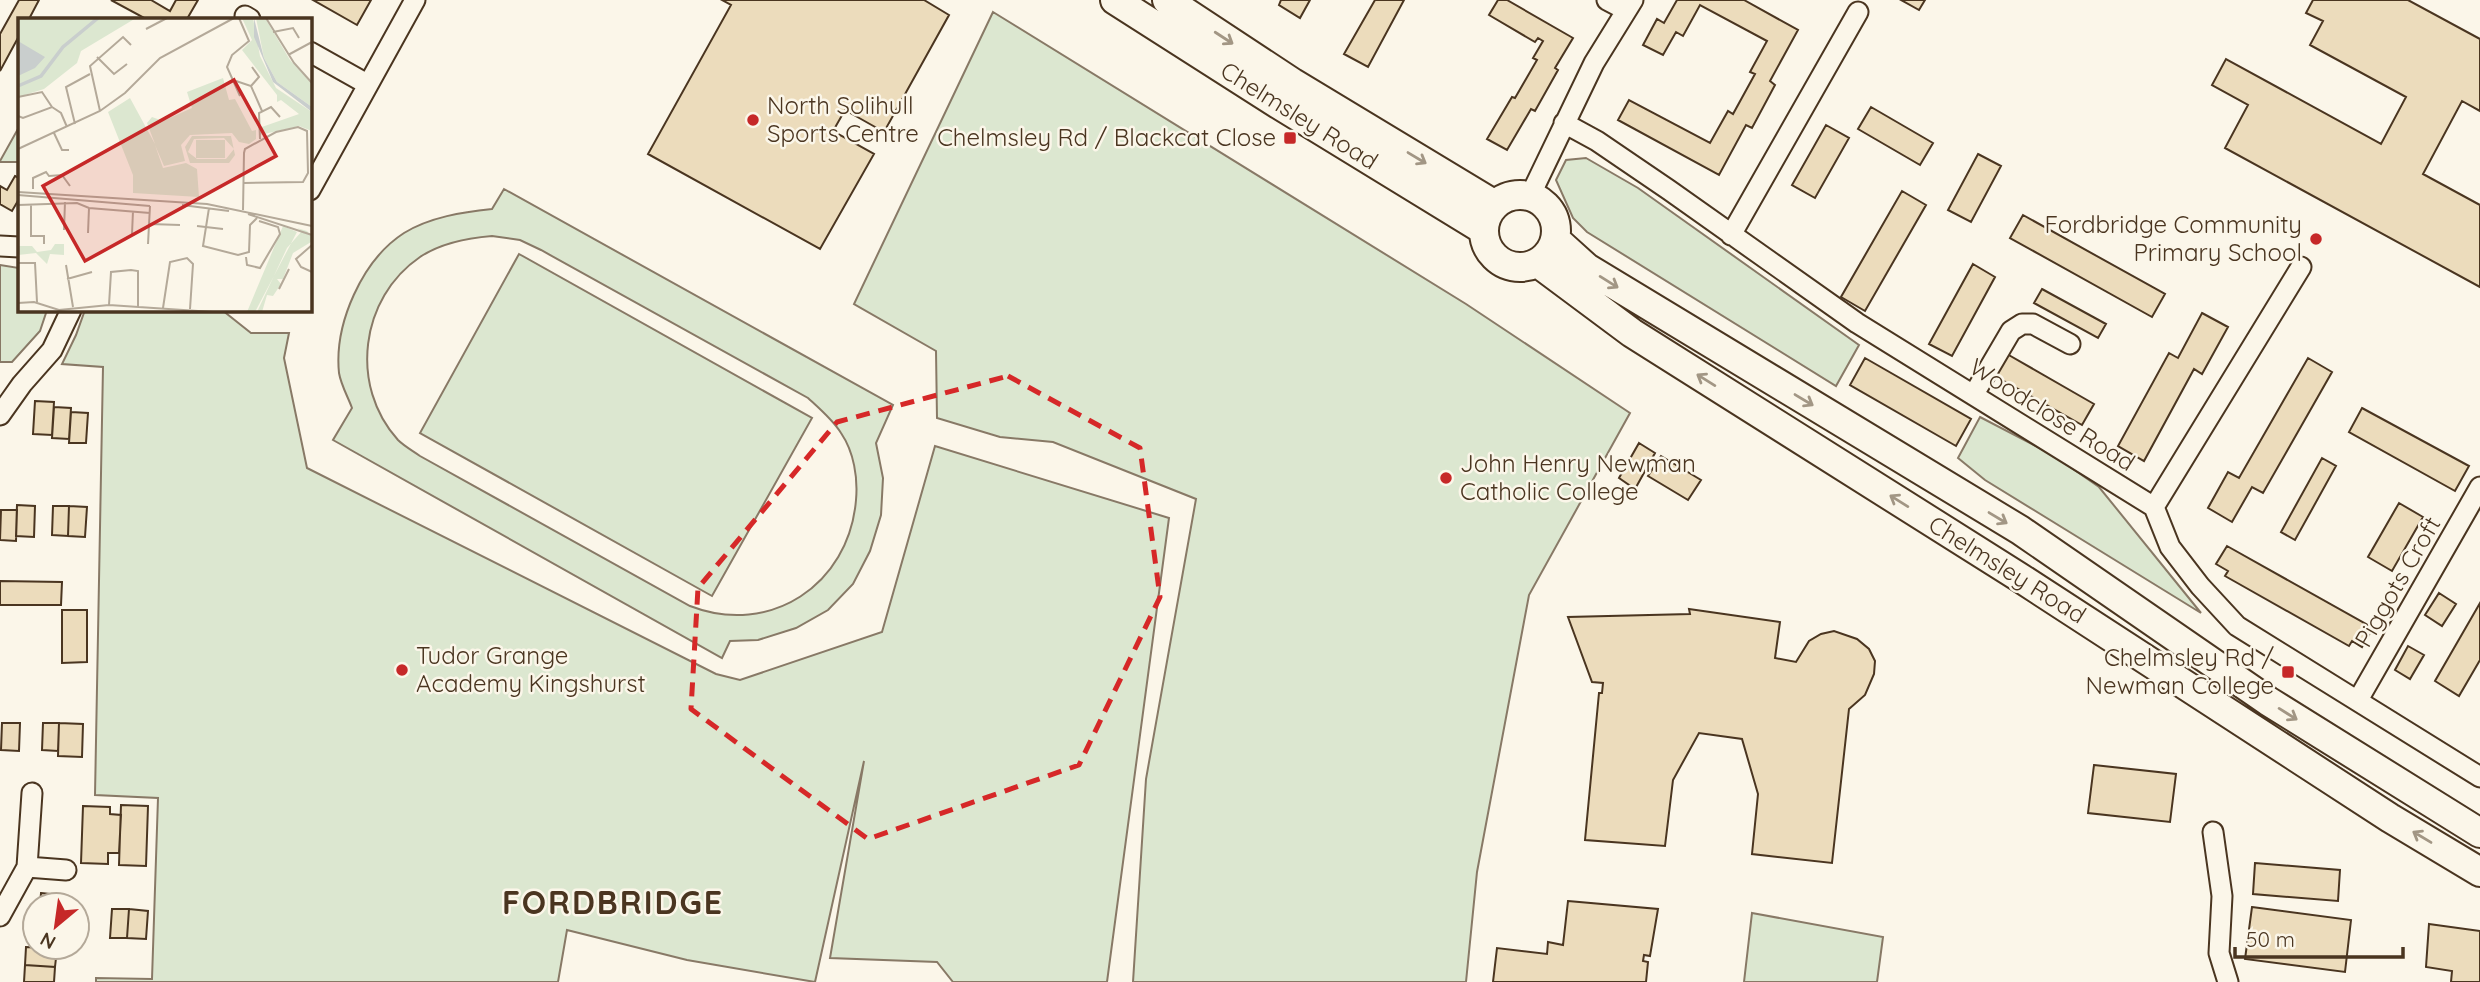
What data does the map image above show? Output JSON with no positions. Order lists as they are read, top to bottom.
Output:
{
  "streets": {
    "street": ["Chelmsley Road", "Woodclose Road", "Piggots Croft"]
  },
  "districts": ["FORDBRIDGE"],
  "places": {
    "other": [
      "North Solihull Sports Centre",
      "Fordbridge Community Primary School",
      "John Henry Newman Catholic College",
      "Tudor Grange Academy Kingshurst"
    ],
    "transit": ["Chelmsley Rd / Blackcat Close", "Chelmsley Rd / Newman College"]
  },
  "scale_bar": "50 m",
  "north": "bottom left"
}
